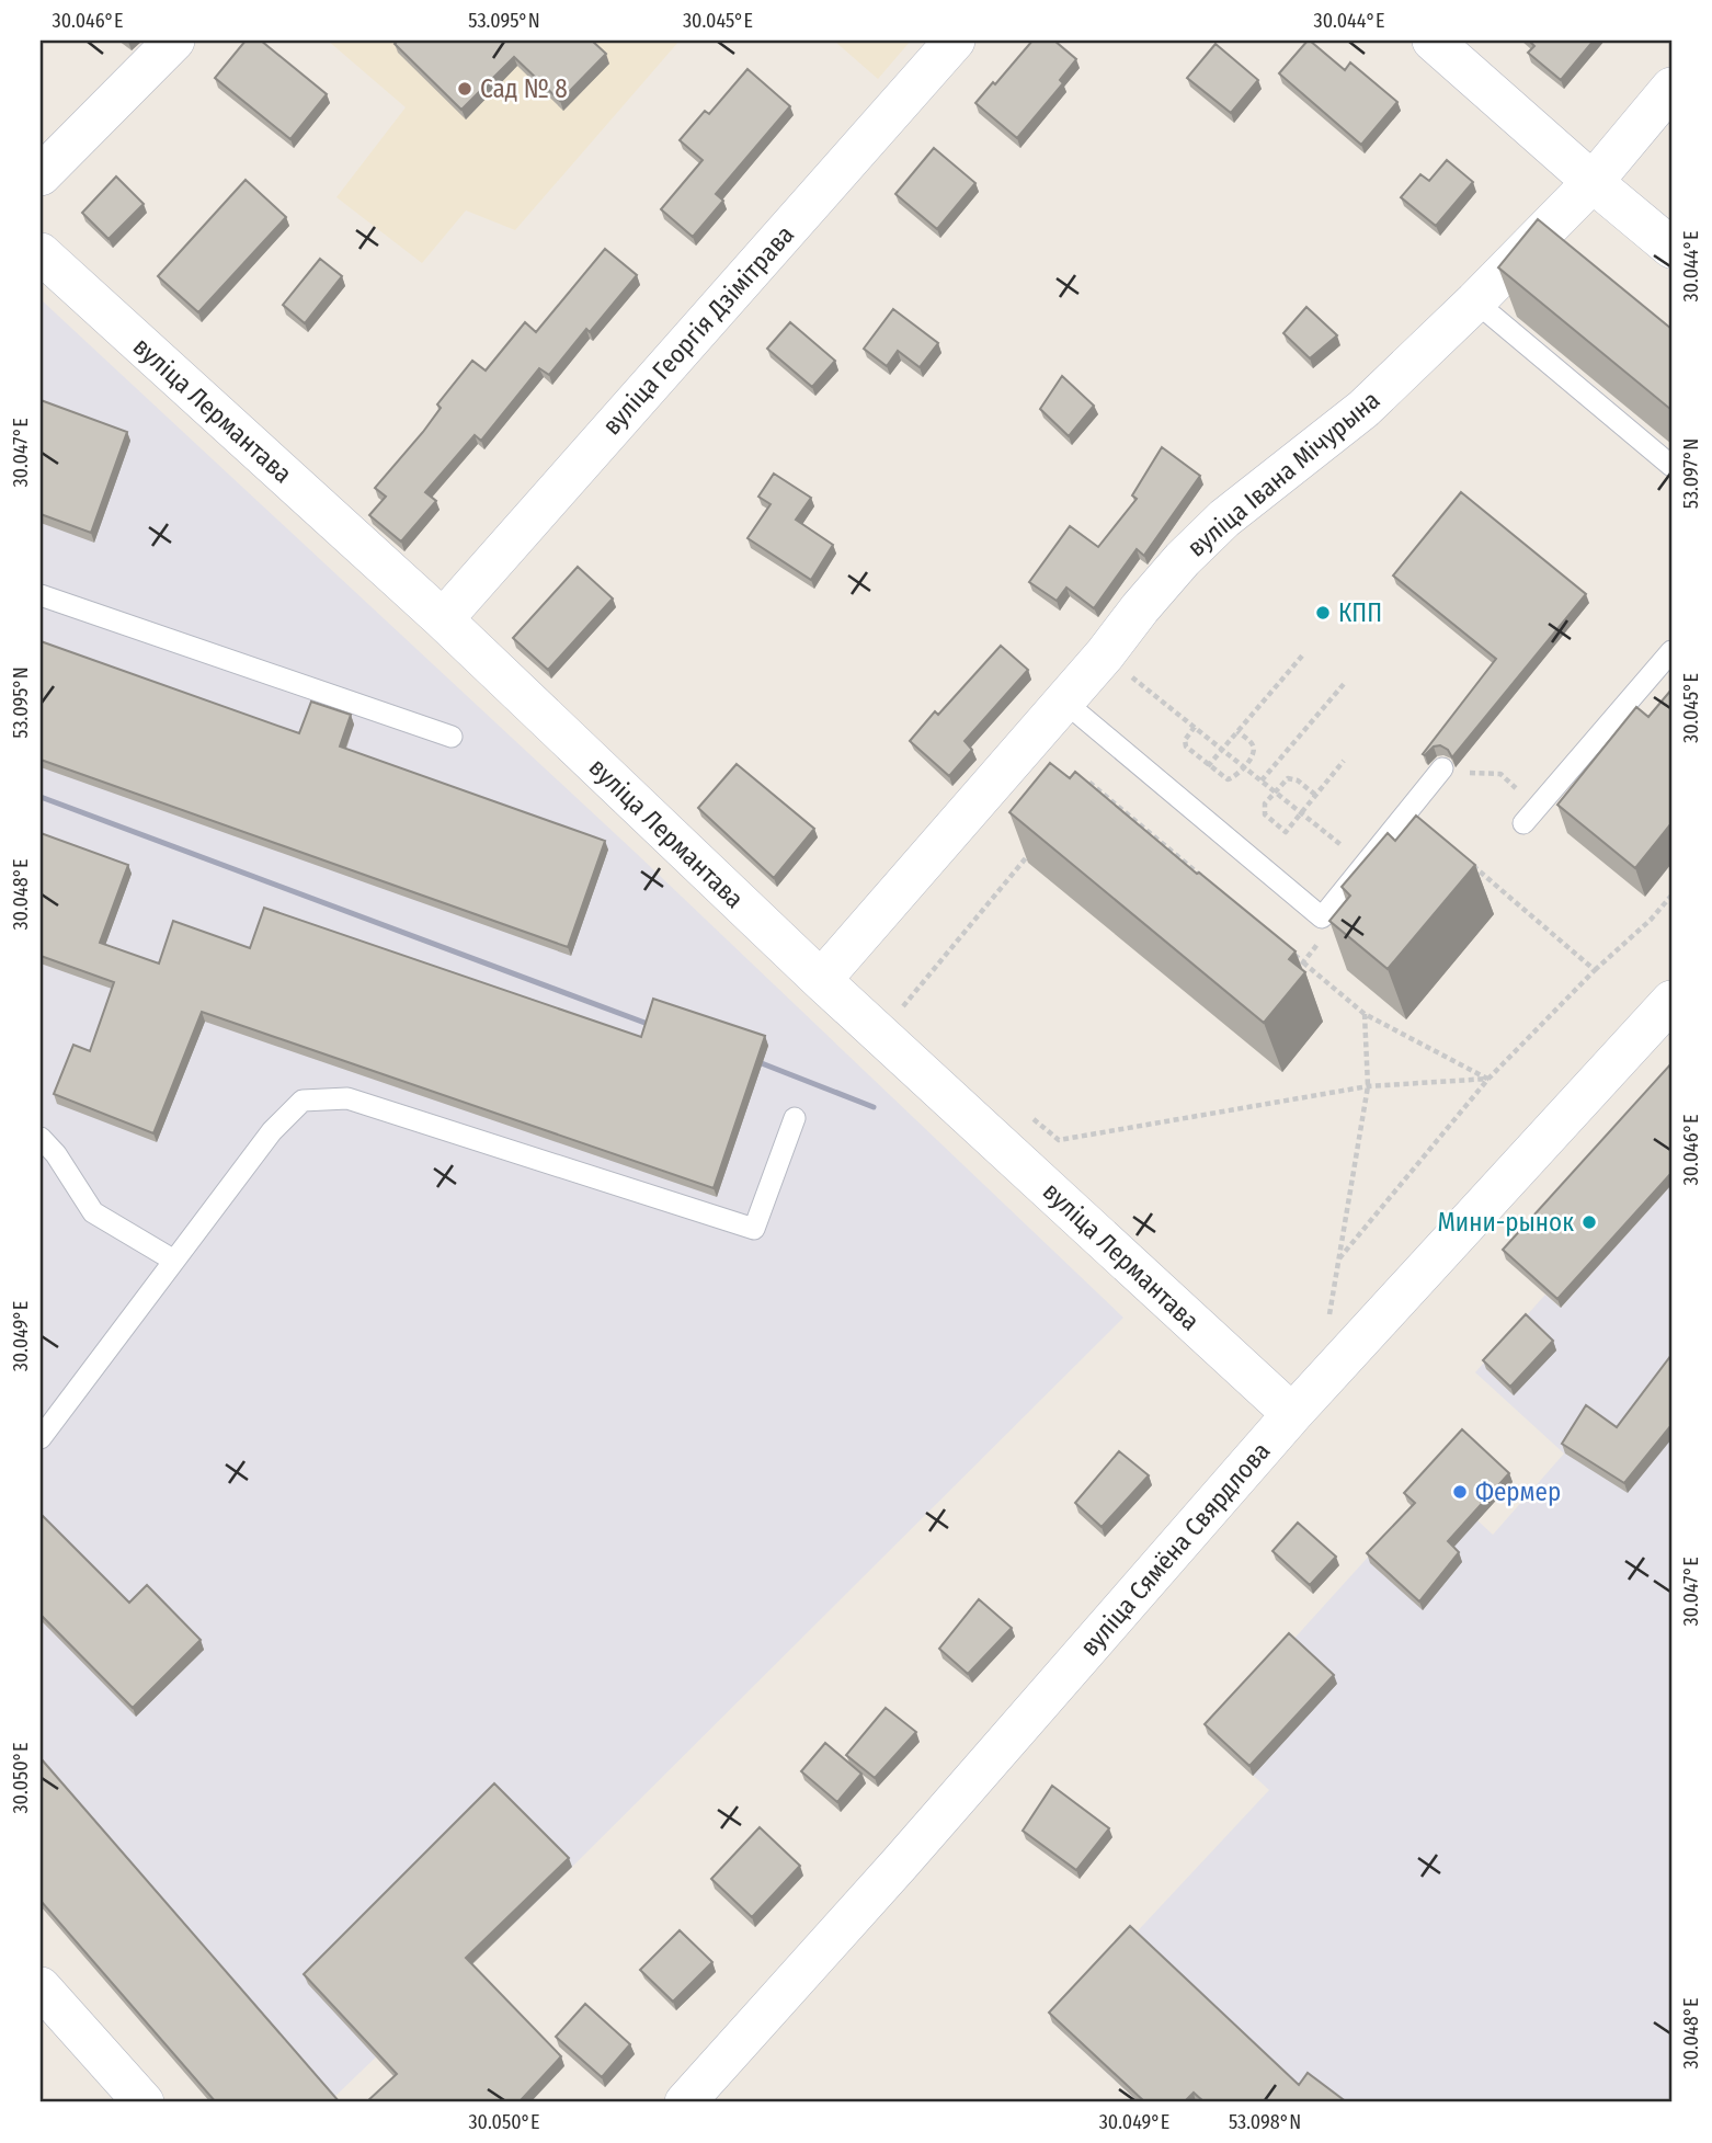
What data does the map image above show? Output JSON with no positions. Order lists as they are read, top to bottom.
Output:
{
  "streets": {
    "street": [
      "вуліца Георгія Дзімітрава",
      "вуліца Лермантава",
      "вуліца Івана Мічурына",
      "вуліца Сямёна Свярдлова"
    ]
  },
  "crossings": [
    ["вуліца Георгія Дзімітрава", "вуліца Лермантава"],
    ["вуліца Лермантава", "вуліца Івана Мічурына"],
    ["вуліца Лермантава", "вуліца Сямёна Свярдлова"]
  ],
  "places": [
    "Сад № 8",
    "КПП",
    "Мини-рынок",
    "Фермер"
  ],
  "coordinates": [
    "30.046°E",
    "53.095°N",
    "30.045°E",
    "30.044°E",
    "30.047°E",
    "53.097°N",
    "30.048°E",
    "30.049°E",
    "30.050°E",
    "53.098°N"
  ]
}
